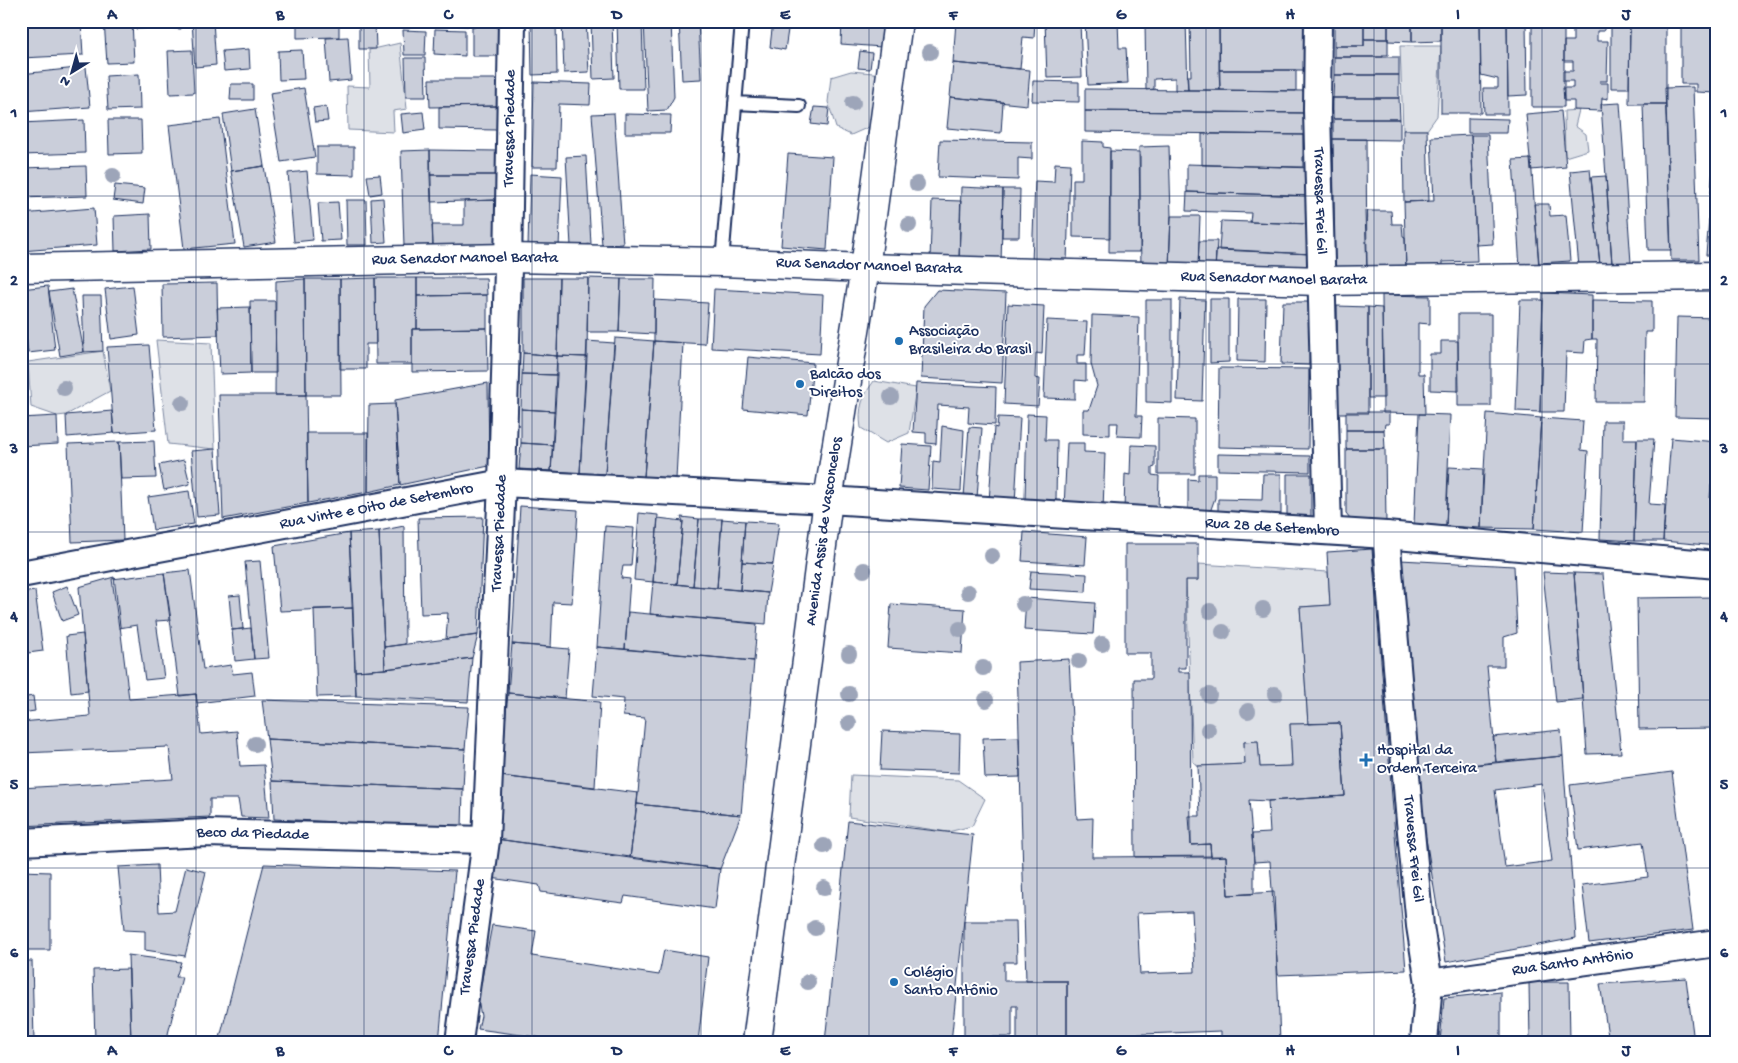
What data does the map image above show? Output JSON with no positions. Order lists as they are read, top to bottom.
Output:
{
  "streets": {
    "main road": ["Rua Senador Manoel Barata", "Avenida Assis de Vasconcelos"],
    "street": [
      "Travessa Piedade",
      "Travessa Frei Gil",
      "Rua Vinte e Oito de Setembro",
      "Rua 28 de Setembro",
      "Beco da Piedade",
      "Rua Santo Antônio"
    ]
  },
  "crossings": [
    ["Travessa Piedade", "Rua Senador Manoel Barata"],
    ["Travessa Piedade", "Rua Vinte e Oito de Setembro"],
    ["Travessa Piedade", "Beco da Piedade"],
    ["Travessa Frei Gil", "Rua Senador Manoel Barata"],
    ["Travessa Frei Gil", "Rua 28 de Setembro"],
    ["Travessa Frei Gil", "Rua Santo Antônio"],
    ["Rua Senador Manoel Barata", "Avenida Assis de Vasconcelos"],
    ["Rua Vinte e Oito de Setembro", "Rua 28 de Setembro"],
    ["Rua Vinte e Oito de Setembro", "Avenida Assis de Vasconcelos"],
    ["Rua 28 de Setembro", "Avenida Assis de Vasconcelos"]
  ],
  "places": {
    "other": ["Associação Brasileira do Brasil", "Balcão dos Direitos", "Colégio Santo Antônio"],
    "health": ["Hospital da Ordem Terceira"]
  },
  "north": "bottom left",
  "grid": {
    "columns": [
      "A",
      "B",
      "C",
      "D",
      "E",
      "F",
      "G",
      "H",
      "I",
      "J"
    ],
    "rows": [
      "1",
      "2",
      "3",
      "4",
      "5",
      "6"
    ]
  }
}
